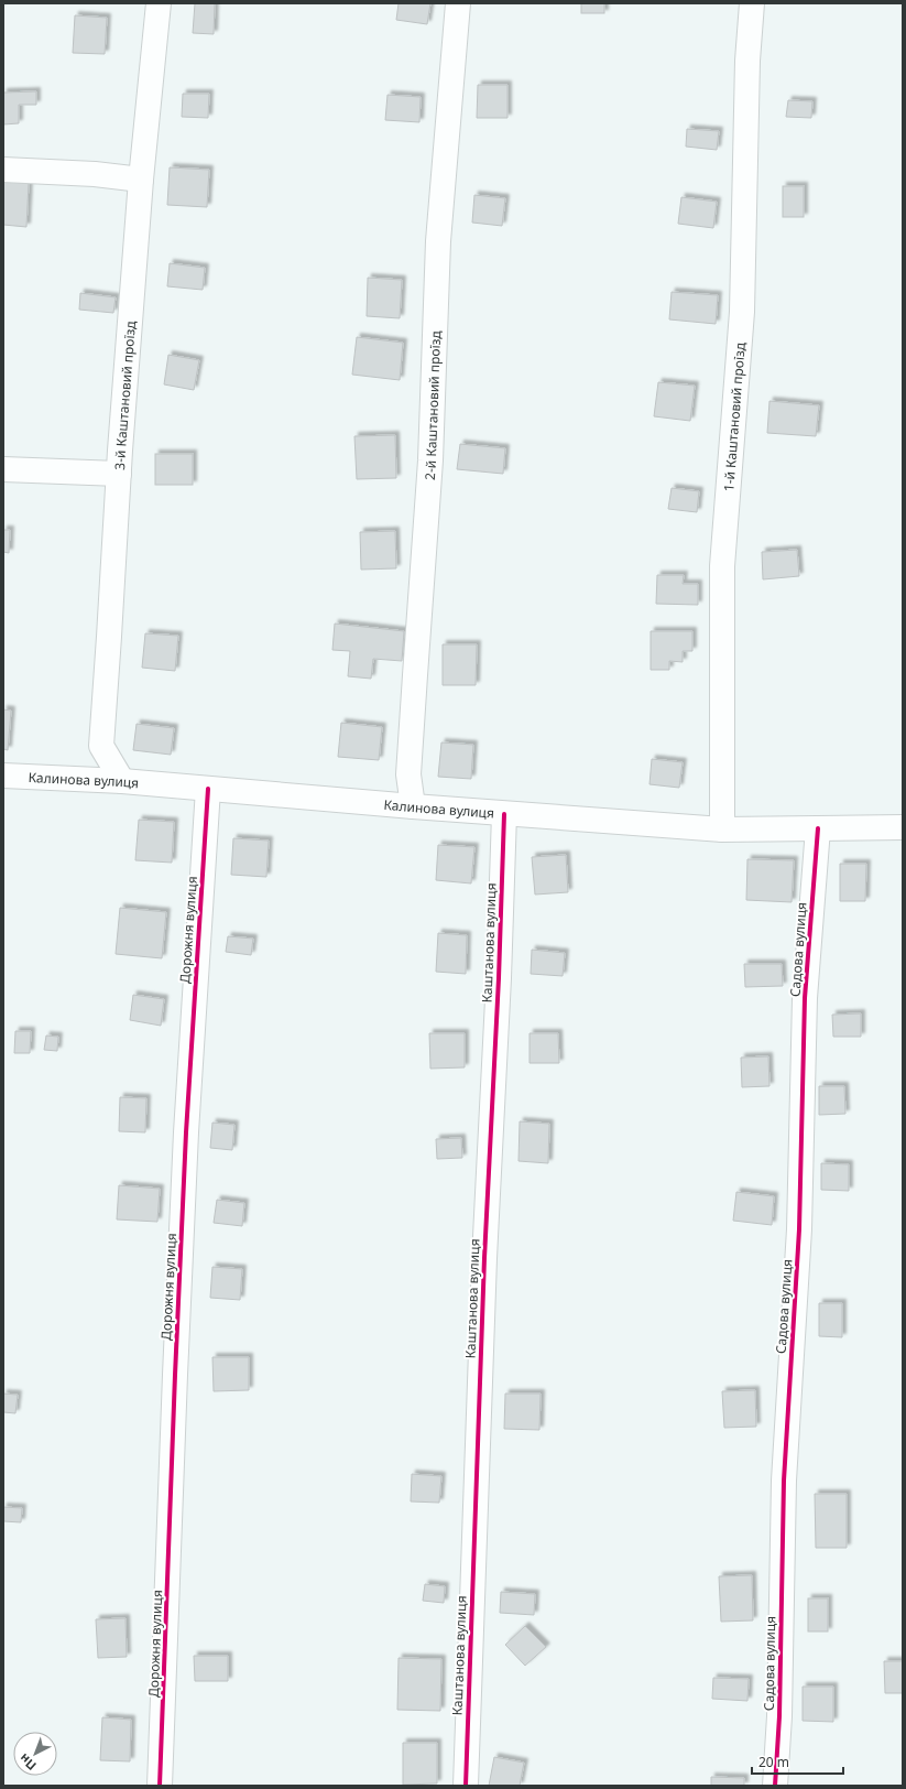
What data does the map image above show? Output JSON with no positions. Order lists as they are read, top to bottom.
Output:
{
  "streets": {
    "street": [
      "3-й Каштановий проїзд",
      "2-й Каштановий проїзд",
      "1-й Каштановий проїзд",
      "Калинова вулиця",
      "Дорожня вулиця",
      "Каштанова вулиця",
      "Садова вулиця"
    ]
  },
  "crossings": [
    ["3-й Каштановий проїзд", "Калинова вулиця"],
    ["2-й Каштановий проїзд", "Калинова вулиця"],
    ["1-й Каштановий проїзд", "Калинова вулиця"],
    ["Калинова вулиця", "Дорожня вулиця"],
    ["Калинова вулиця", "Каштанова вулиця"],
    ["Калинова вулиця", "Садова вулиця"]
  ],
  "scale_bar": "20 m",
  "north": "bottom left"
}
